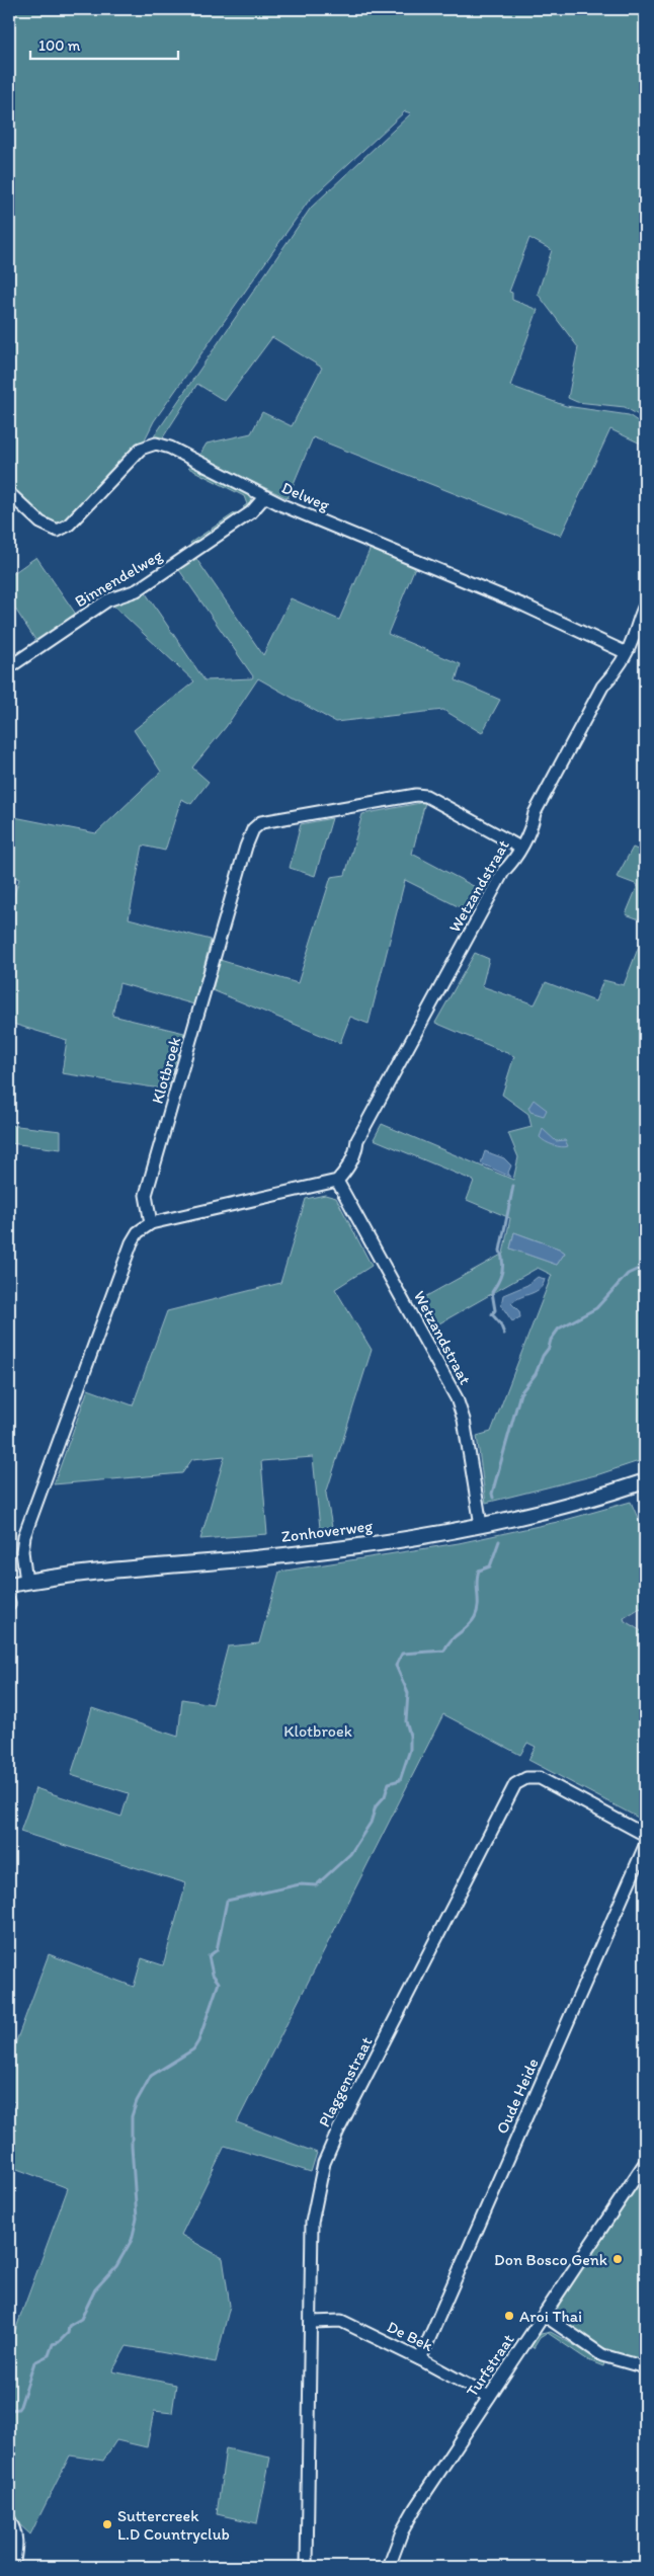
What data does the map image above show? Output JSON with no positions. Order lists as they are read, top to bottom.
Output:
{
  "streets": {
    "street": [
      "Delweg",
      "Binnendelweg",
      "Wetzandstraat",
      "Klotbroek",
      "Zonhoverweg",
      "Plaggenstraat",
      "Oude Heide",
      "De Bek",
      "Turfstraat"
    ]
  },
  "crossings": [
    ["Delweg", "Binnendelweg"],
    ["Delweg", "Wetzandstraat"],
    ["Wetzandstraat", "Klotbroek"],
    ["Wetzandstraat", "Zonhoverweg"],
    ["Plaggenstraat", "De Bek"],
    ["Oude Heide", "De Bek"],
    ["De Bek", "Turfstraat"]
  ],
  "parks": ["Klotbroek"],
  "places": ["Don Bosco Genk", "Aroi Thai", "Suttercreek L.D Countryclub"],
  "scale_bar": "100 m"
}
